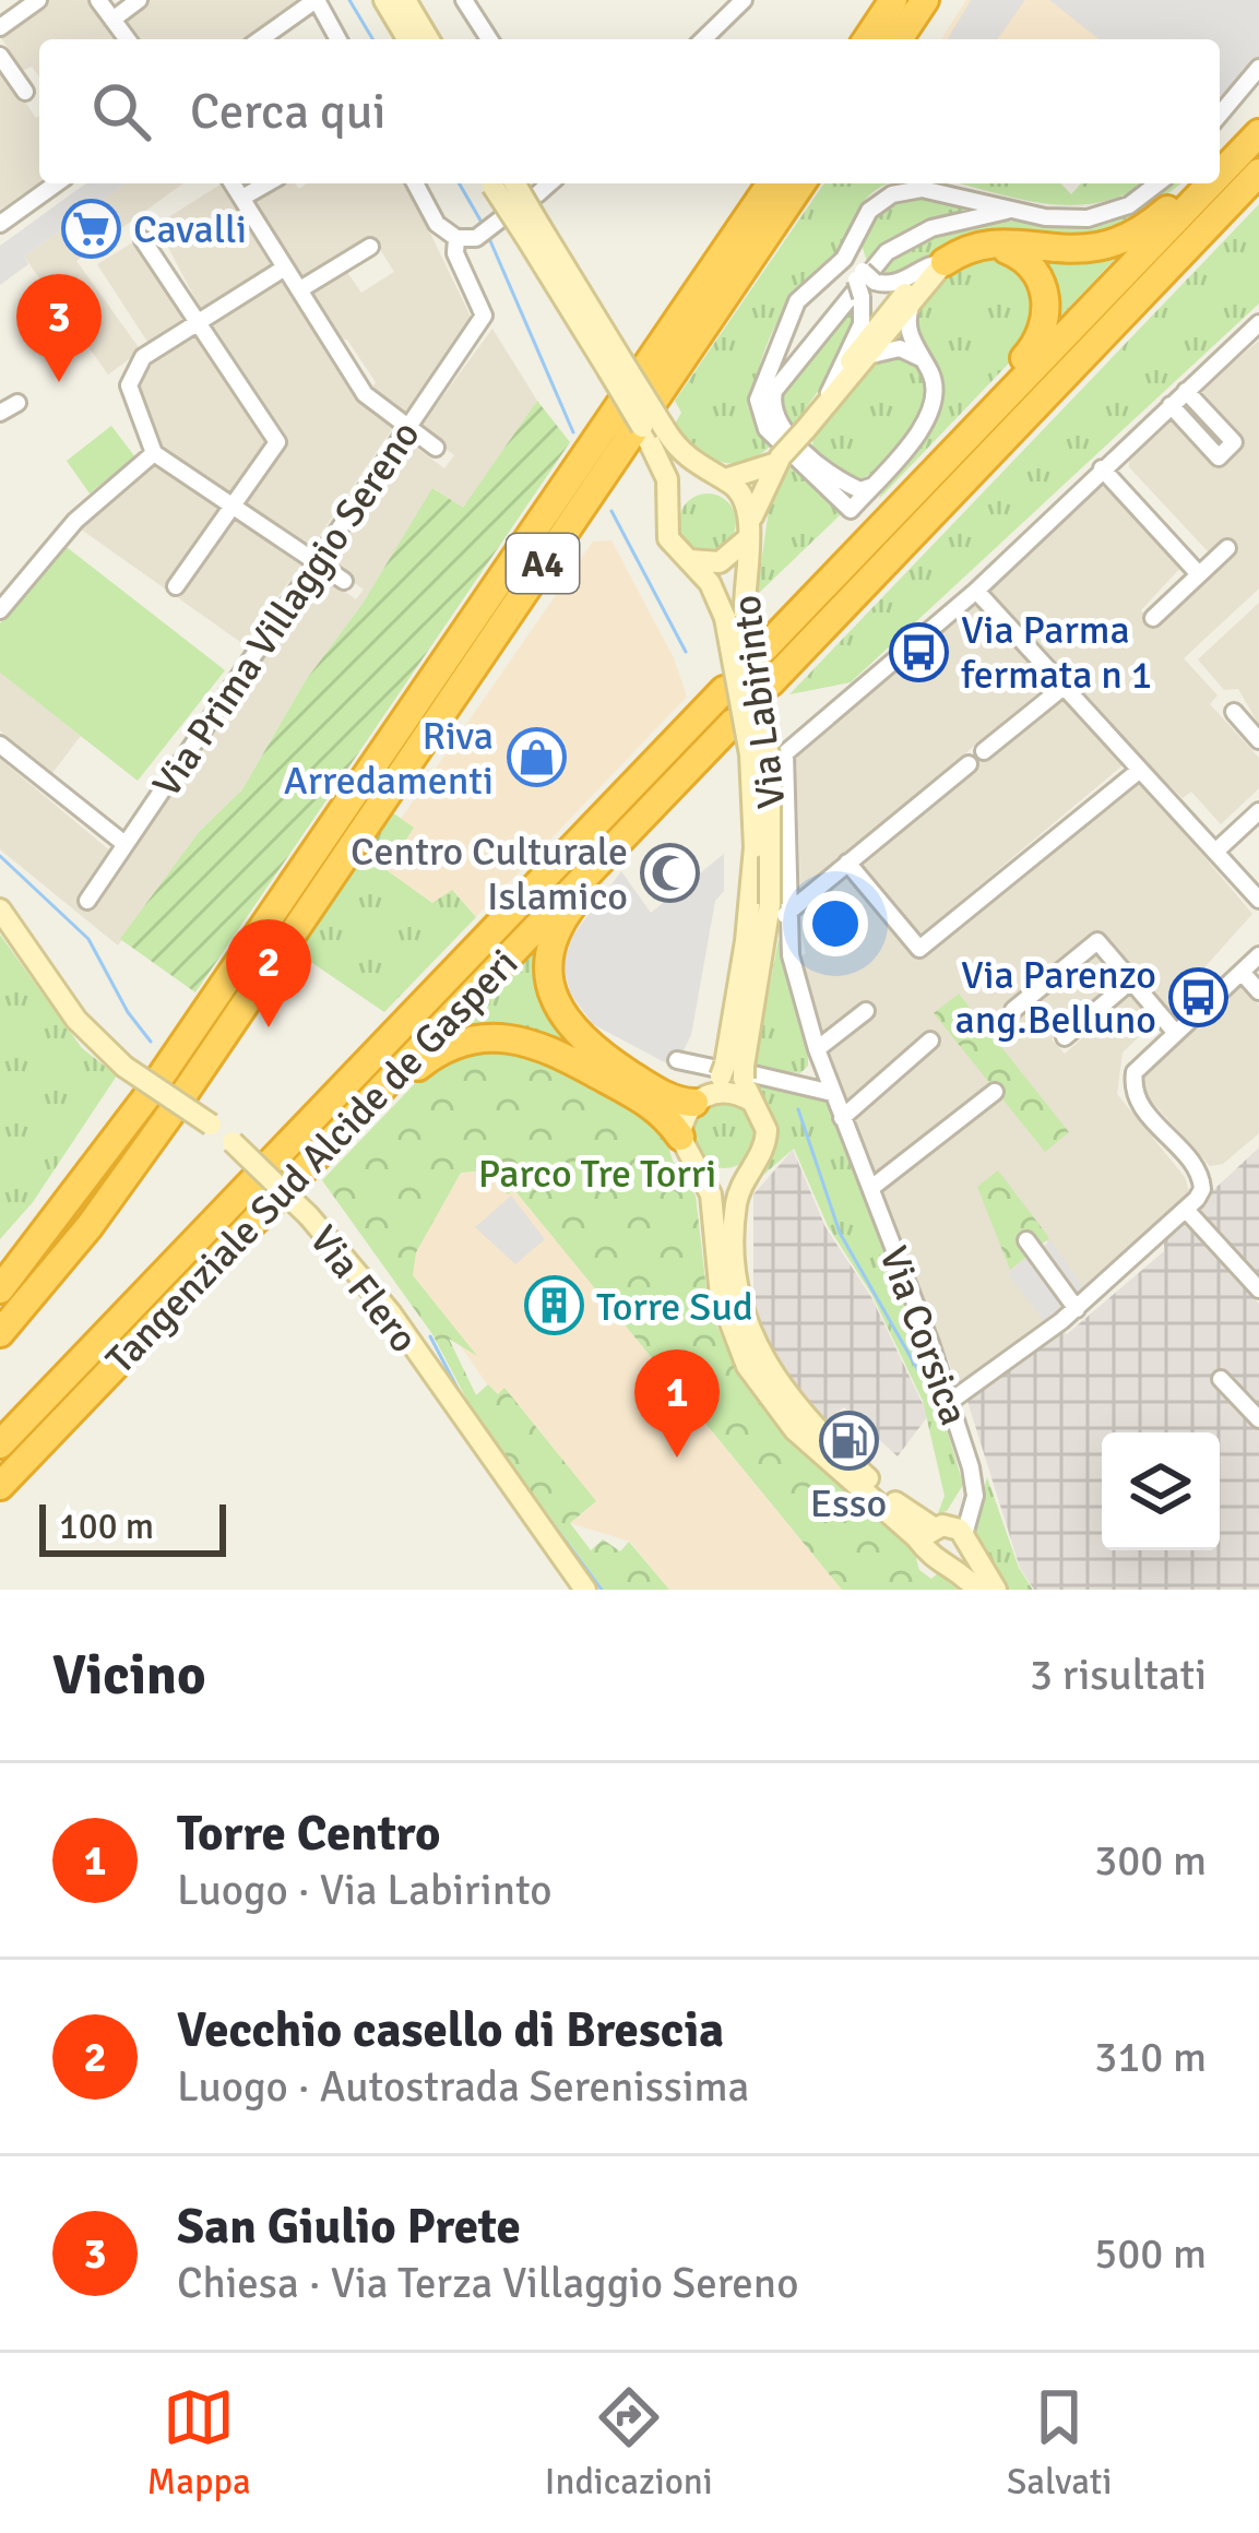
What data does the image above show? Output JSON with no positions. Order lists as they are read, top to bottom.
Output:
{
  "streets": {
    "highway": ["A4", "Tangenziale Sud Alcide de Gasperi"],
    "main road": ["Via Labirinto", "Via Flero", "Via Corsica"],
    "street": ["Via Prima Villaggio Sereno"]
  },
  "crossings": [
    ["Via Labirinto", "Via Corsica"]
  ],
  "parks": ["Parco Tre Torri"],
  "places": {
    "supermarket": ["Cavalli"],
    "bus stop": ["Via Parma fermata n 1", "Via Parenzo ang.Belluno"],
    "shop": ["Riva Arredamenti"],
    "mosque": ["Centro Culturale Islamico"],
    "building": ["Torre Sud"],
    "fuel station": ["Esso"]
  },
  "scale_bar": "100 m",
  "page": {
    "search": "Cerca qui",
    "pins": ["3", "2", "1"],
    "scale": "100 m",
    "heading": ["Vicino", "3 risultati"],
    "list": [
      {
        "mark": "1",
        "name": "Torre Centro",
        "note": "Luogo · Via Labirinto",
        "value": "300 m"
      },
      {
        "mark": "2",
        "name": "Vecchio casello di Brescia",
        "note": "Luogo · Autostrada Serenissima",
        "value": "310 m"
      },
      {
        "mark": "3",
        "name": "San Giulio Prete",
        "note": "Chiesa · Via Terza Villaggio Sereno",
        "value": "500 m"
      }
    ],
    "nav": ["Mappa", "Indicazioni", "Salvati"]
  }
}
